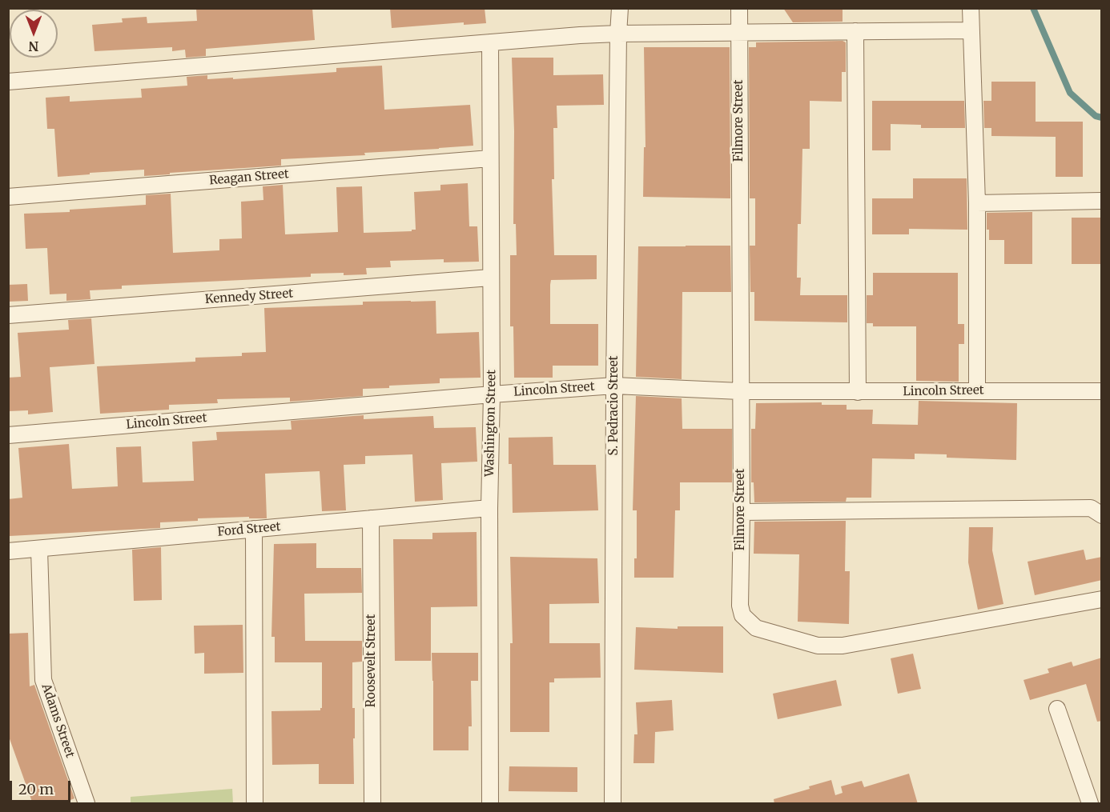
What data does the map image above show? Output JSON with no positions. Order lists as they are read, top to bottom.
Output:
{
  "streets": {
    "street": [
      "Filmore Street",
      "Reagan Street",
      "Kennedy Street",
      "Lincoln Street",
      "S. Pedracio Street",
      "Washington Street",
      "Ford Street",
      "Roosevelt Street",
      "Adams Street"
    ]
  },
  "crossings": [
    ["Filmore Street", "Lincoln Street"],
    ["Reagan Street", "Washington Street"],
    ["Kennedy Street", "Washington Street"],
    ["Lincoln Street", "S. Pedracio Street"],
    ["Lincoln Street", "Washington Street"],
    ["Washington Street", "Ford Street"],
    ["Ford Street", "Roosevelt Street"],
    ["Ford Street", "Adams Street"]
  ],
  "scale_bar": "20 m",
  "north": "bottom"
}
